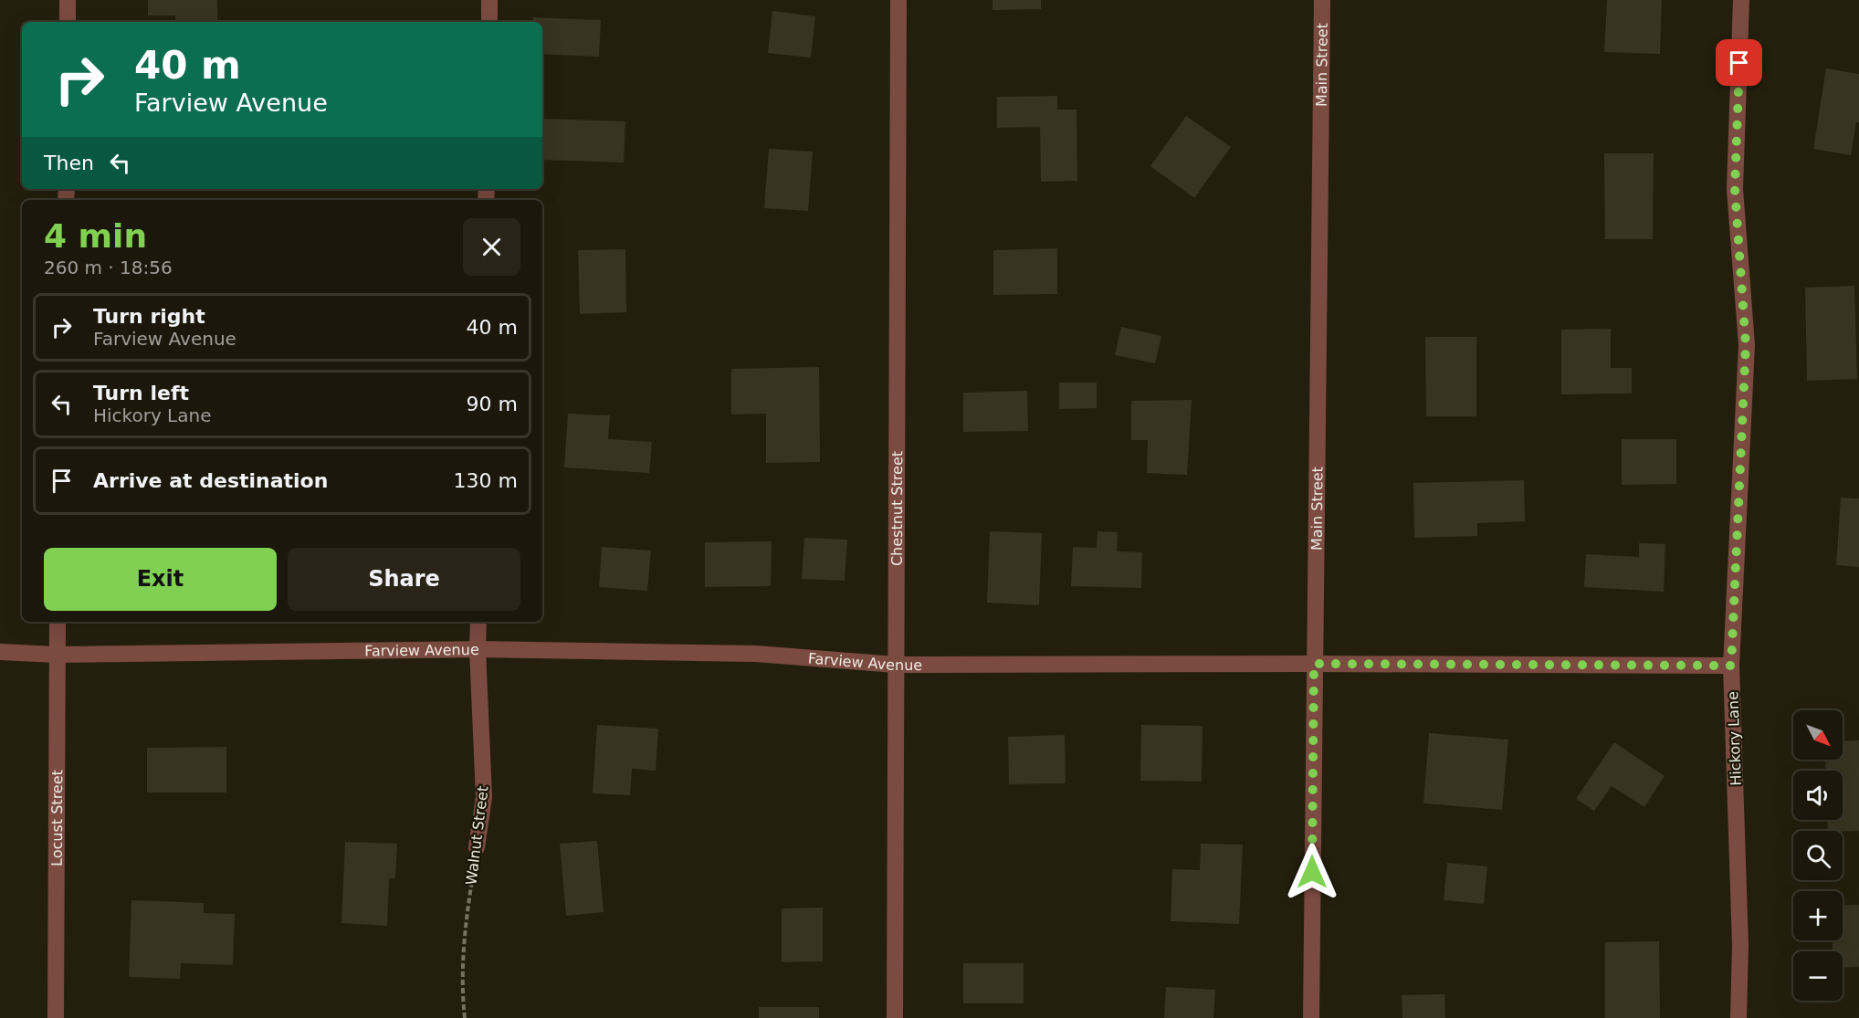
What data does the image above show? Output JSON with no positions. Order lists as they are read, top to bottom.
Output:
{
  "streets": {
    "street": [
      "Main Street",
      "Chestnut Street",
      "Farview Avenue",
      "Hickory Lane",
      "Locust Street",
      "Walnut Street"
    ]
  },
  "crossings": [
    ["Main Street", "Farview Avenue"],
    ["Chestnut Street", "Farview Avenue"],
    ["Farview Avenue", "Hickory Lane"],
    ["Farview Avenue", "Locust Street"],
    ["Farview Avenue", "Walnut Street"]
  ],
  "north": "bottom right",
  "page": {
    "turn": ["40 m", "Farview Avenue"],
    "then": "Then",
    "heading": ["4 min", "260 m · 18:56"],
    "list": [
      {
        "name": "Turn right",
        "note": "Farview Avenue",
        "value": "40 m"
      },
      {
        "name": "Turn left",
        "note": "Hickory Lane",
        "value": "90 m"
      },
      {
        "name": "Arrive at destination",
        "value": "130 m"
      }
    ],
    "buttons": ["Exit", "Share"],
    "map_buttons": ["+", "−"]
  }
}
